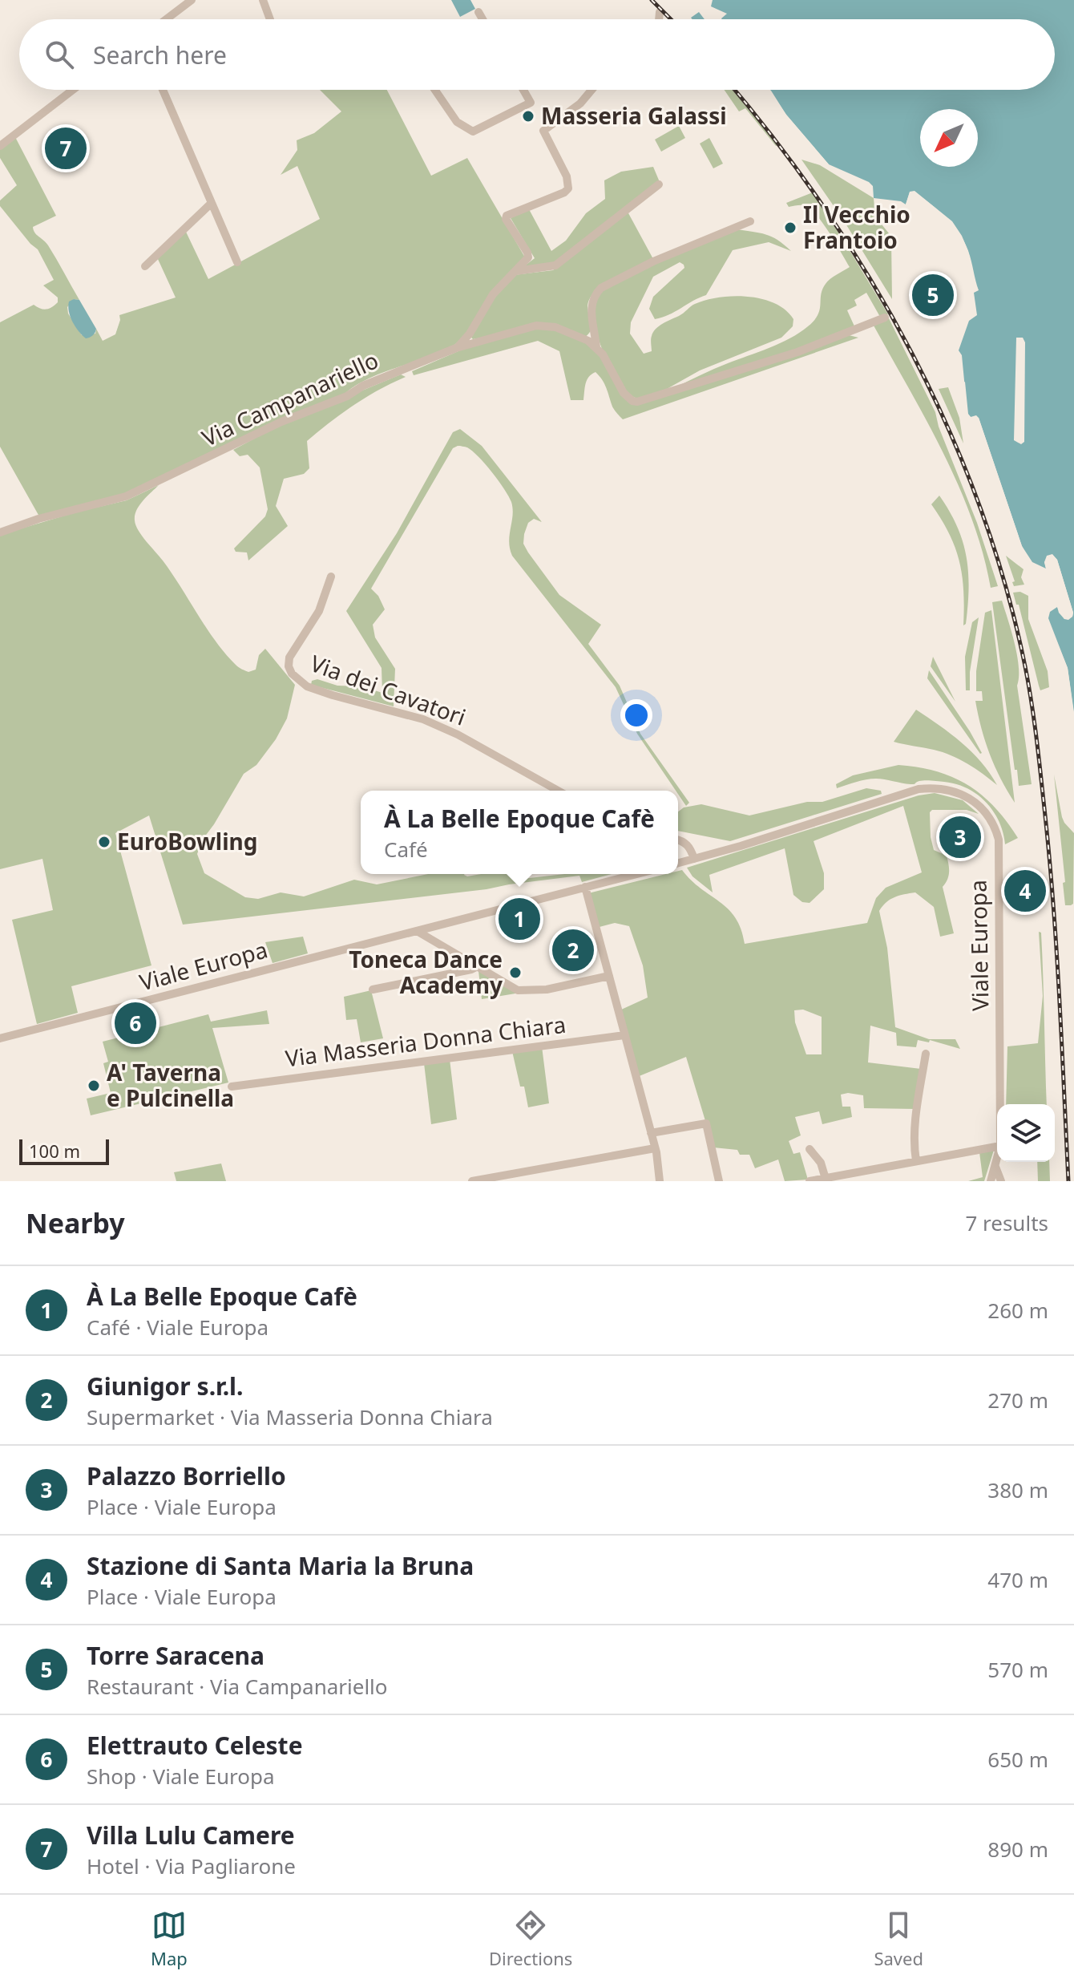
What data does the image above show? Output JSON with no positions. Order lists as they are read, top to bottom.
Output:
{
  "streets": {
    "street": [
      "Via Campanariello",
      "Via dei Cavatori",
      "Viale Europa",
      "Via Masseria Donna Chiara"
    ]
  },
  "places": [
    "Masseria Galassi",
    "Il Vecchio Frantoio",
    "EuroBowling",
    "Toneca Dance Academy",
    "A' Taverna e Pulcinella"
  ],
  "scale_bar": "100 m",
  "north": "bottom left",
  "page": {
    "search": "Search here",
    "pins": [
      "7",
      "5",
      "3",
      "4",
      "1",
      "2",
      "6"
    ],
    "popup": ["À La Belle Epoque Cafè", "Café"],
    "scale": "100 m",
    "heading": ["Nearby", "7 results"],
    "list": [
      {
        "mark": "1",
        "name": "À La Belle Epoque Cafè",
        "note": "Café · Viale Europa",
        "value": "260 m"
      },
      {
        "mark": "2",
        "name": "Giunigor s.r.l.",
        "note": "Supermarket · Via Masseria Donna Chiara",
        "value": "270 m"
      },
      {
        "mark": "3",
        "name": "Palazzo Borriello",
        "note": "Place · Viale Europa",
        "value": "380 m"
      },
      {
        "mark": "4",
        "name": "Stazione di Santa Maria la Bruna",
        "note": "Place · Viale Europa",
        "value": "470 m"
      },
      {
        "mark": "5",
        "name": "Torre Saracena",
        "note": "Restaurant · Via Campanariello",
        "value": "570 m"
      },
      {
        "mark": "6",
        "name": "Elettrauto Celeste",
        "note": "Shop · Viale Europa",
        "value": "650 m"
      },
      {
        "mark": "7",
        "name": "Villa Lulu Camere",
        "note": "Hotel · Via Pagliarone",
        "value": "890 m"
      }
    ],
    "nav": ["Map", "Directions", "Saved"]
  }
}
